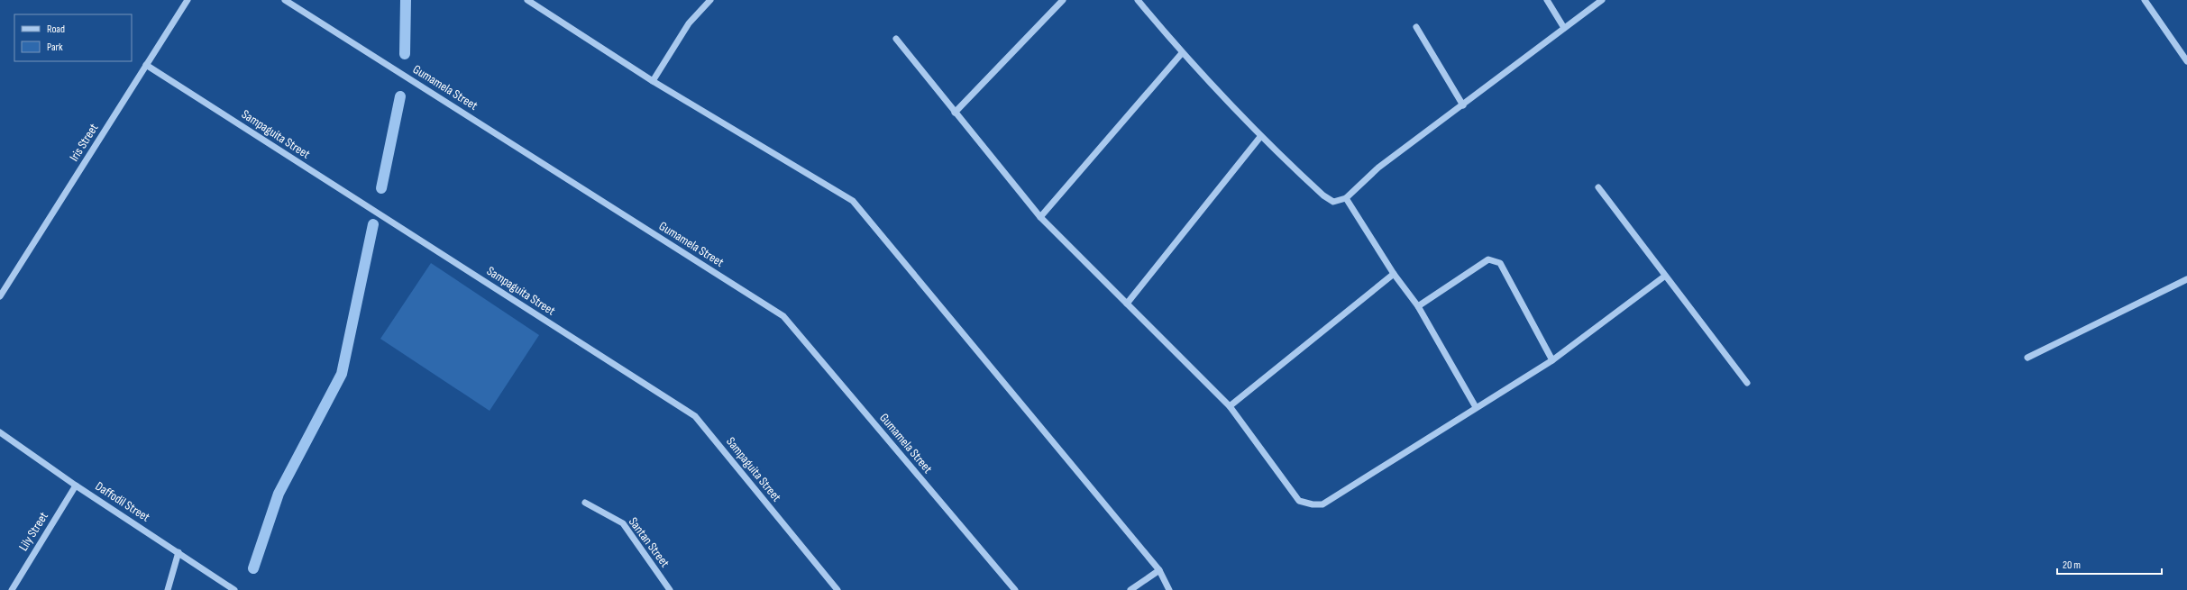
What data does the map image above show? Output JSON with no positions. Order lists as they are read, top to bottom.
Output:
{
  "streets": {
    "street": [
      "Gumamela Street",
      "Sampaguita Street",
      "Iris Street",
      "Daffodil Street",
      "Lily Street",
      "Santan Street"
    ]
  },
  "crossings": [
    ["Sampaguita Street", "Iris Street"],
    ["Daffodil Street", "Lily Street"]
  ],
  "legend": ["Road", "Park"],
  "scale_bar": "20 m"
}
